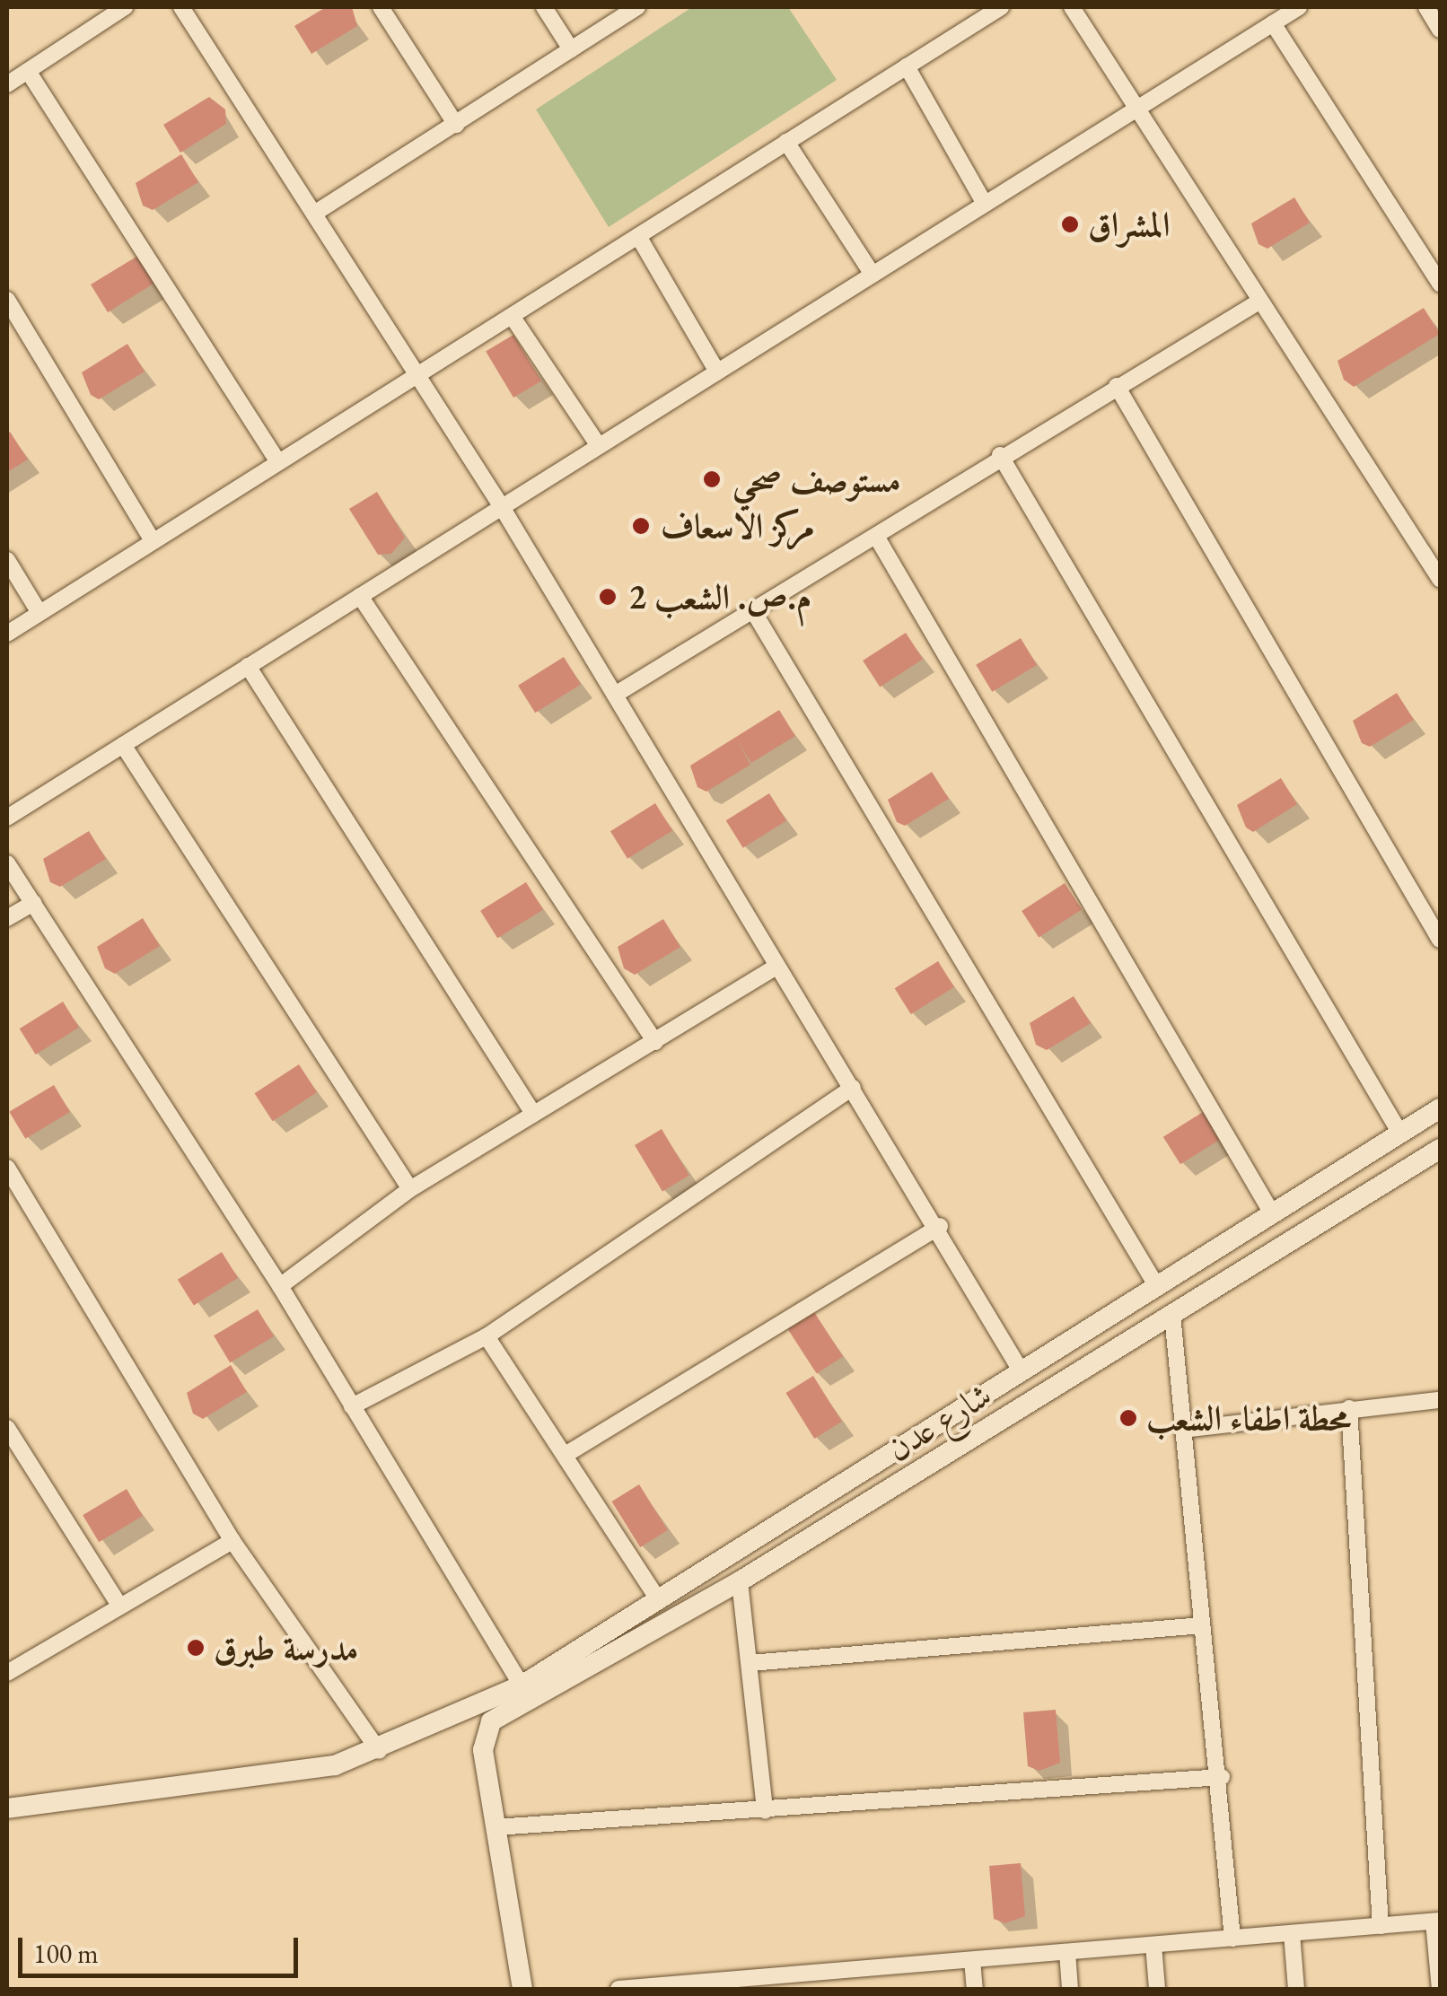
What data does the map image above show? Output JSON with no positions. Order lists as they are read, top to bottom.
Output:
{
  "streets": {
    "street": ["شارع عدن"]
  },
  "places": [
    "المشراق",
    "مستوصف صحي",
    "مركز الاسعاف",
    "م.ص. الشعب 2",
    "محطة اطفاء الشعب",
    "مدرسة طبرق"
  ],
  "scale_bar": "100 m"
}
